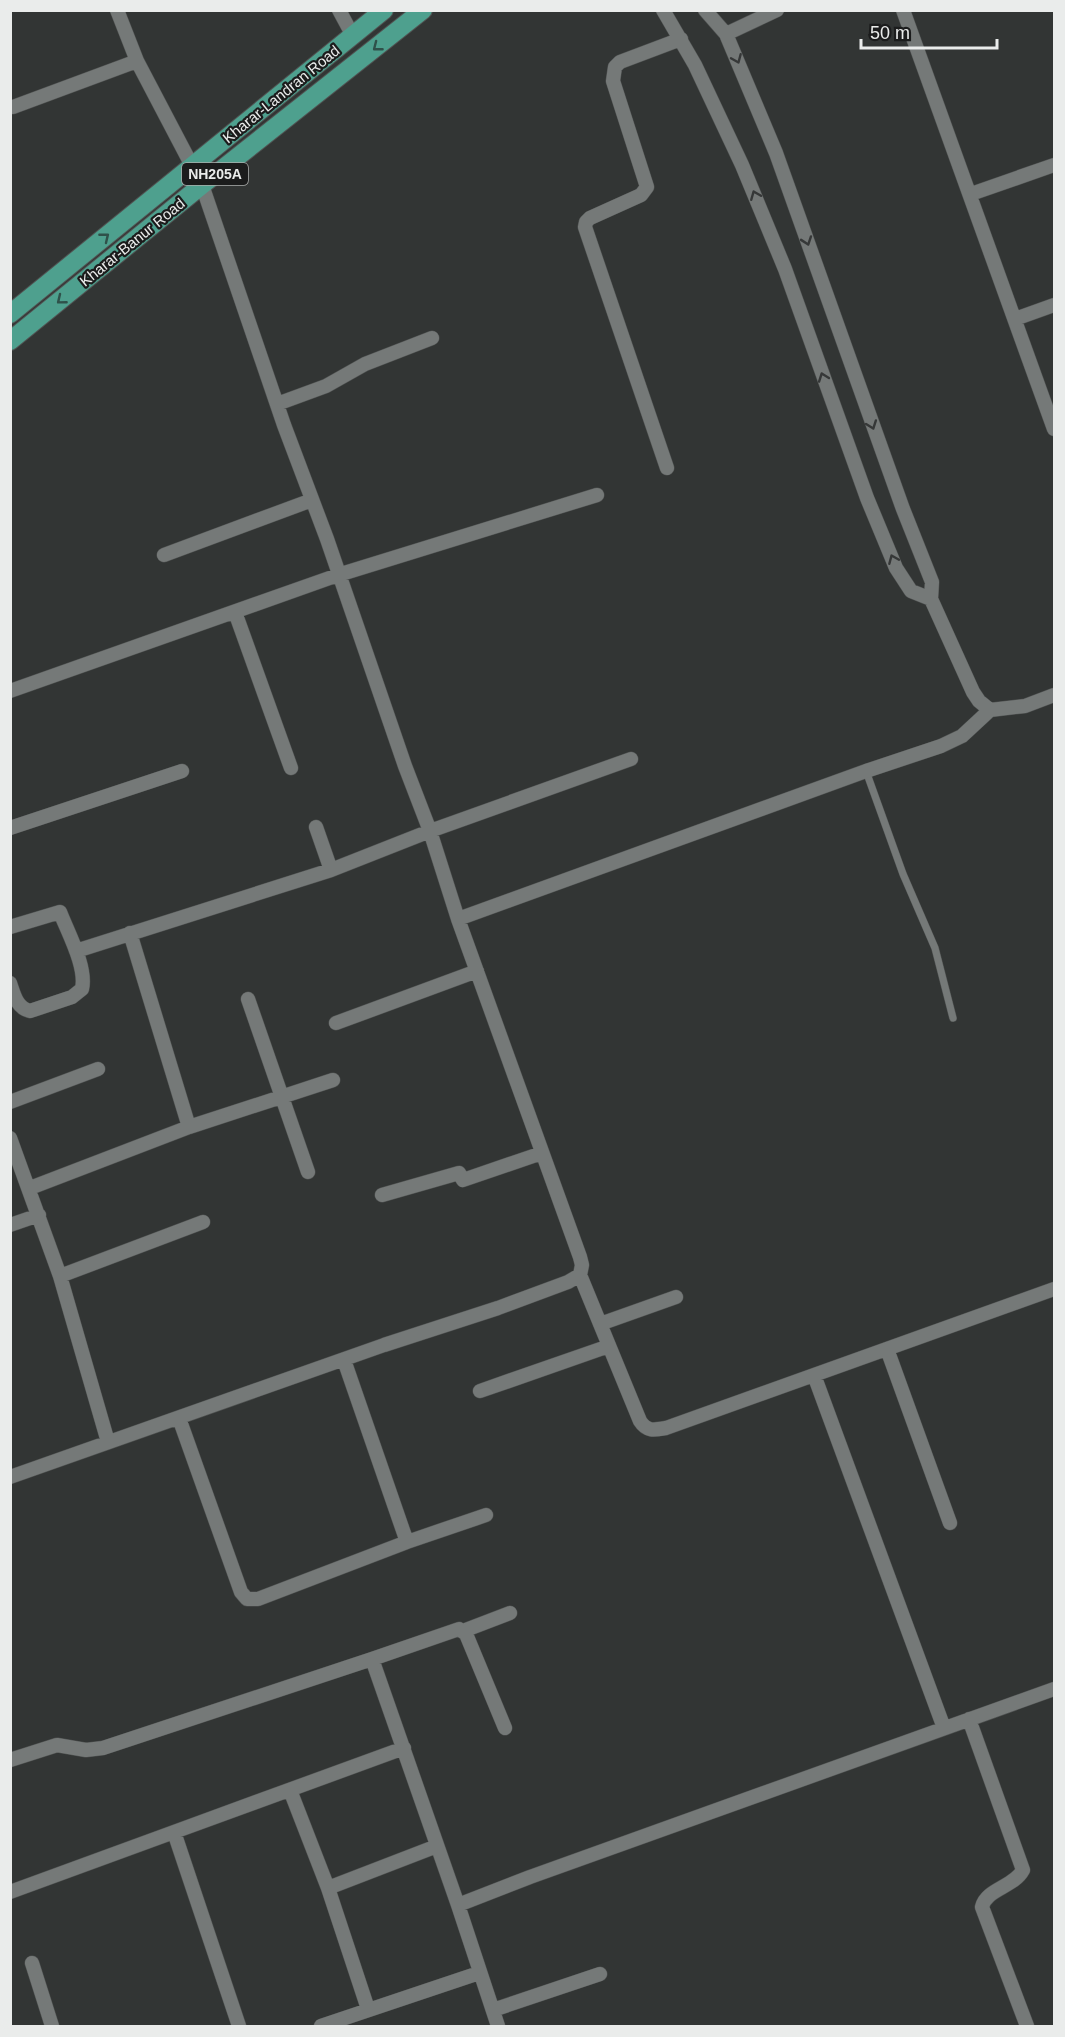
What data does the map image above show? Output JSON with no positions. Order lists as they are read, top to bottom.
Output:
{
  "streets": {
    "highway": ["Kharar-Landran Road", "NH205A", "Kharar-Banur Road"]
  },
  "one_way": ["Kharar-Landran Road", "Kharar-Banur Road"],
  "scale_bar": "50 m"
}
